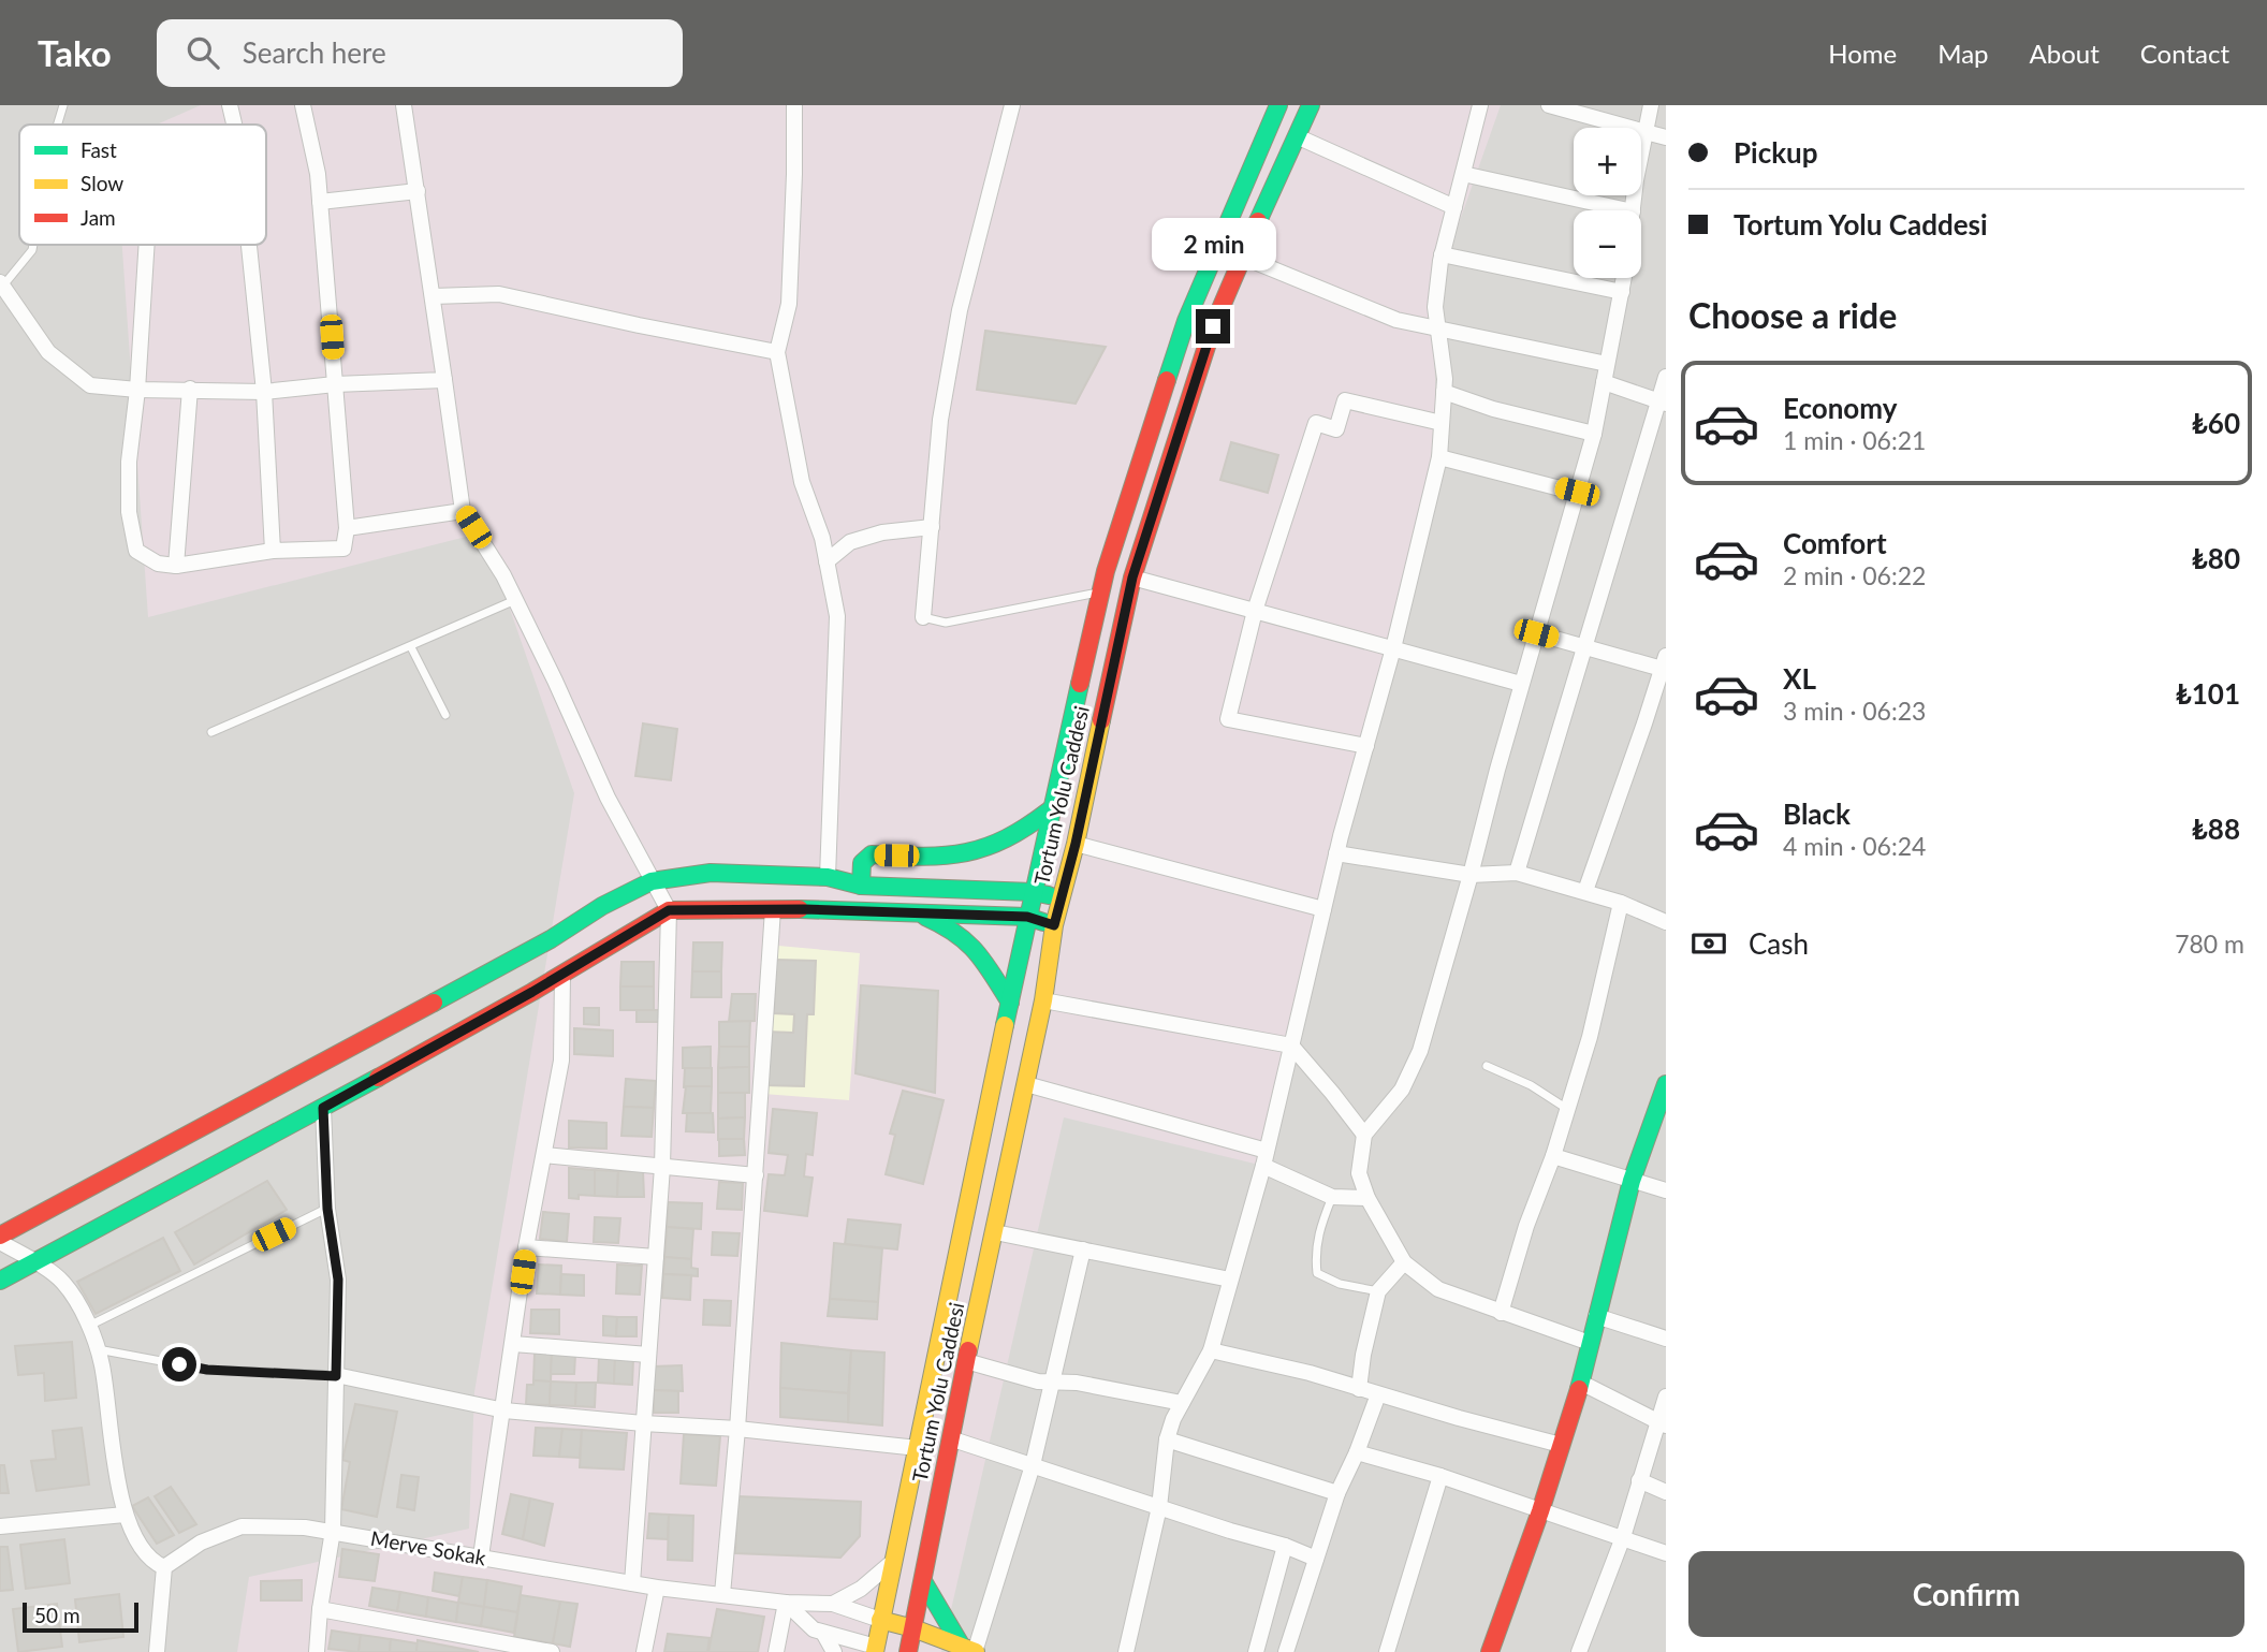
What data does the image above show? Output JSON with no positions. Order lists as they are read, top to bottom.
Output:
{
  "streets": {
    "main road": ["Tortum Yolu Caddesi"],
    "street": ["Merve Sokak"]
  },
  "legend": ["Fast", "Slow", "Jam"],
  "scale_bar": "50 m",
  "page": {
    "header": "Tako",
    "search": "Search here",
    "nav": [
      "Home",
      "Map",
      "About",
      "Contact"
    ],
    "banner": ["Pickup", "Tortum Yolu Caddesi"],
    "map_buttons": ["+", "−"],
    "bubble": "2 min",
    "heading": "Choose a ride",
    "list": [
      {
        "name": "Economy",
        "note": "1 min · 06:21",
        "value": "₺60"
      },
      {
        "name": "Comfort",
        "note": "2 min · 06:22",
        "value": "₺80"
      },
      {
        "name": "XL",
        "note": "3 min · 06:23",
        "value": "₺101"
      },
      {
        "name": "Black",
        "note": "4 min · 06:24",
        "value": "₺88"
      }
    ],
    "pay": ["Cash", "780 m"],
    "buttons": "Confirm",
    "scale": "50 m"
  }
}
